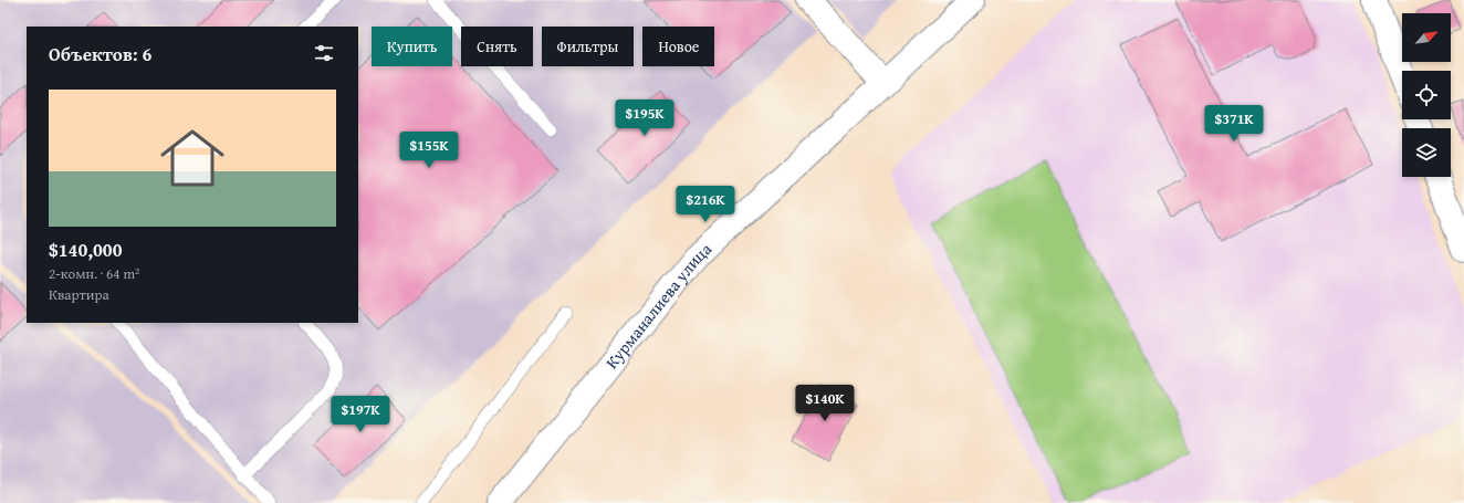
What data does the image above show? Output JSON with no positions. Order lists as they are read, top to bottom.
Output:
{
  "streets": {
    "street": ["Курманалиева улица"]
  },
  "north": "top right",
  "page": {
    "chip": [
      "Купить",
      "Снять",
      "Фильтры",
      "Новое"
    ],
    "heading": "Объектов: 6",
    "list": [
      {
        "name": "$140,000",
        "note": "2-комн. · 64 m² · Квартира"
      }
    ],
    "price": [
      "$195K",
      "$371K",
      "$155K",
      "$216K",
      "$140K",
      "$197K"
    ]
  }
}
